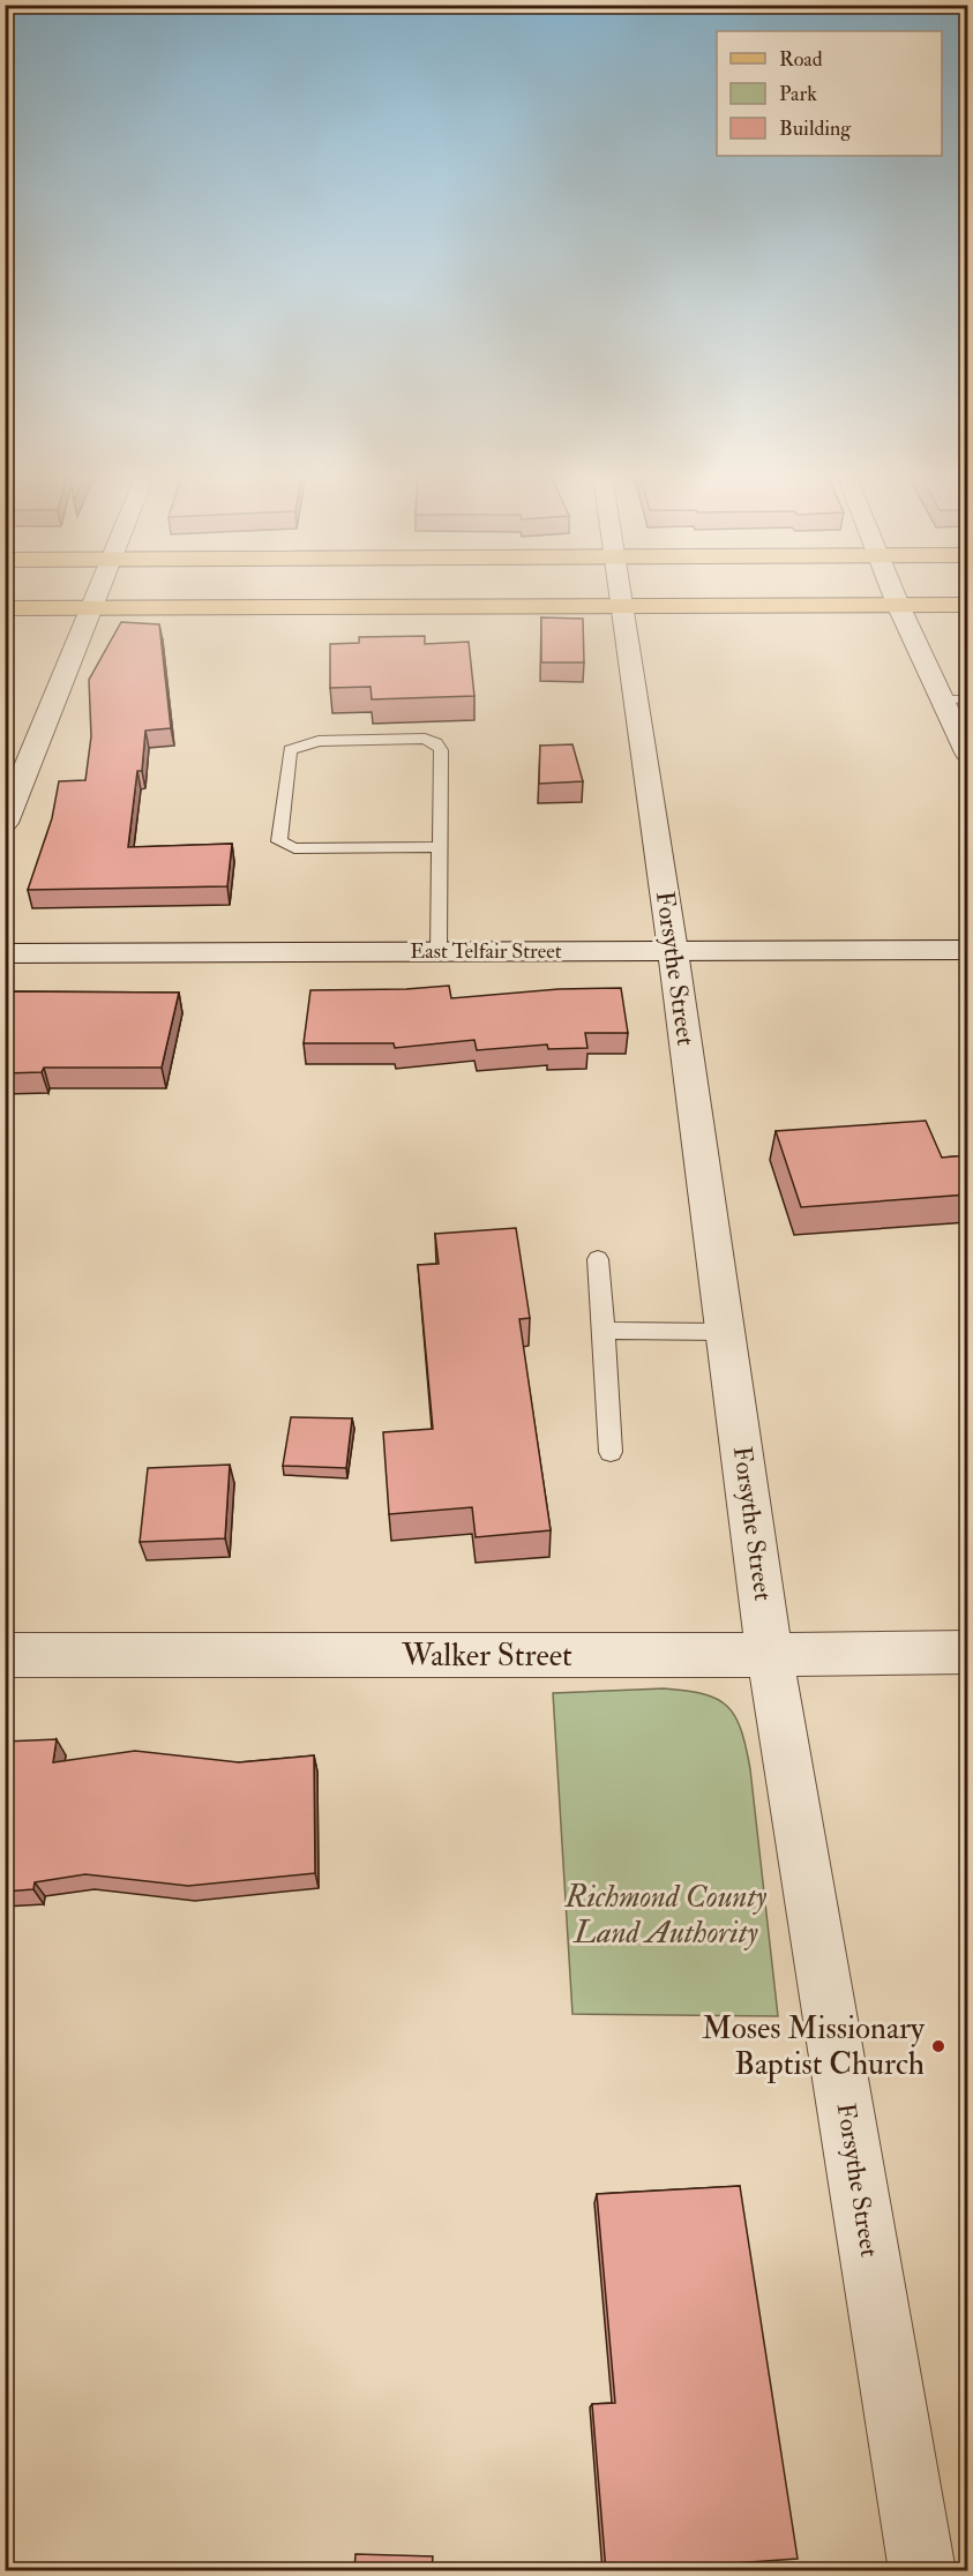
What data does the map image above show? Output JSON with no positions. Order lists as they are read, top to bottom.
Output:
{
  "streets": {
    "street": ["East Telfair Street", "Forsythe Street", "Walker Street"]
  },
  "crossings": [
    ["East Telfair Street", "Forsythe Street"],
    ["Forsythe Street", "Walker Street"]
  ],
  "parks": ["Richmond County Land Authority"],
  "places": ["Moses Missionary Baptist Church"],
  "legend": ["Road", "Park", "Building"]
}
